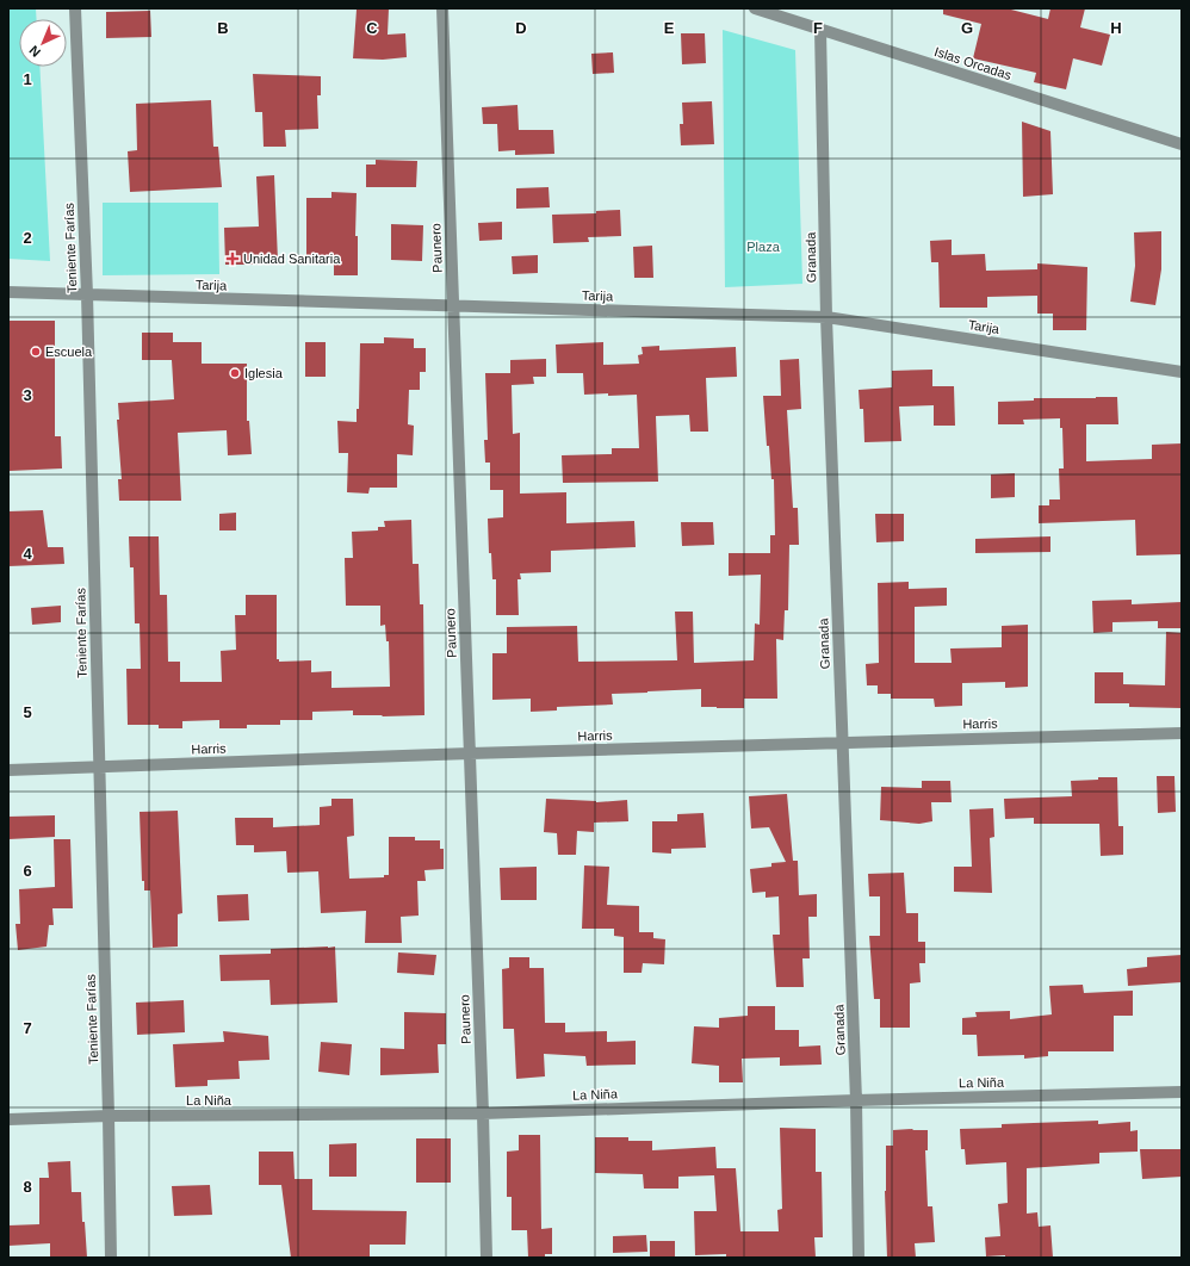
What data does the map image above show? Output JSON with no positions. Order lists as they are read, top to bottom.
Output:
{
  "streets": {
    "street": [
      "Islas Orcadas",
      "Teniente Farías",
      "Paunero",
      "Granada",
      "Tarija",
      "Harris",
      "La Niña"
    ]
  },
  "crossings": [
    ["Islas Orcadas", "Granada"],
    ["Teniente Farías", "Tarija"],
    ["Teniente Farías", "Harris"],
    ["Teniente Farías", "La Niña"],
    ["Paunero", "Tarija"],
    ["Paunero", "Harris"],
    ["Paunero", "La Niña"],
    ["Granada", "Tarija"],
    ["Granada", "Harris"],
    ["Granada", "La Niña"]
  ],
  "parks": ["Plaza"],
  "places": {
    "health": ["Unidad Sanitaria"],
    "other": ["Escuela", "Iglesia"]
  },
  "north": "bottom left",
  "grid": {
    "columns": [
      "B",
      "C",
      "D",
      "E",
      "F",
      "G",
      "H"
    ],
    "rows": [
      "1",
      "2",
      "3",
      "4",
      "5",
      "6",
      "7",
      "8"
    ]
  }
}
